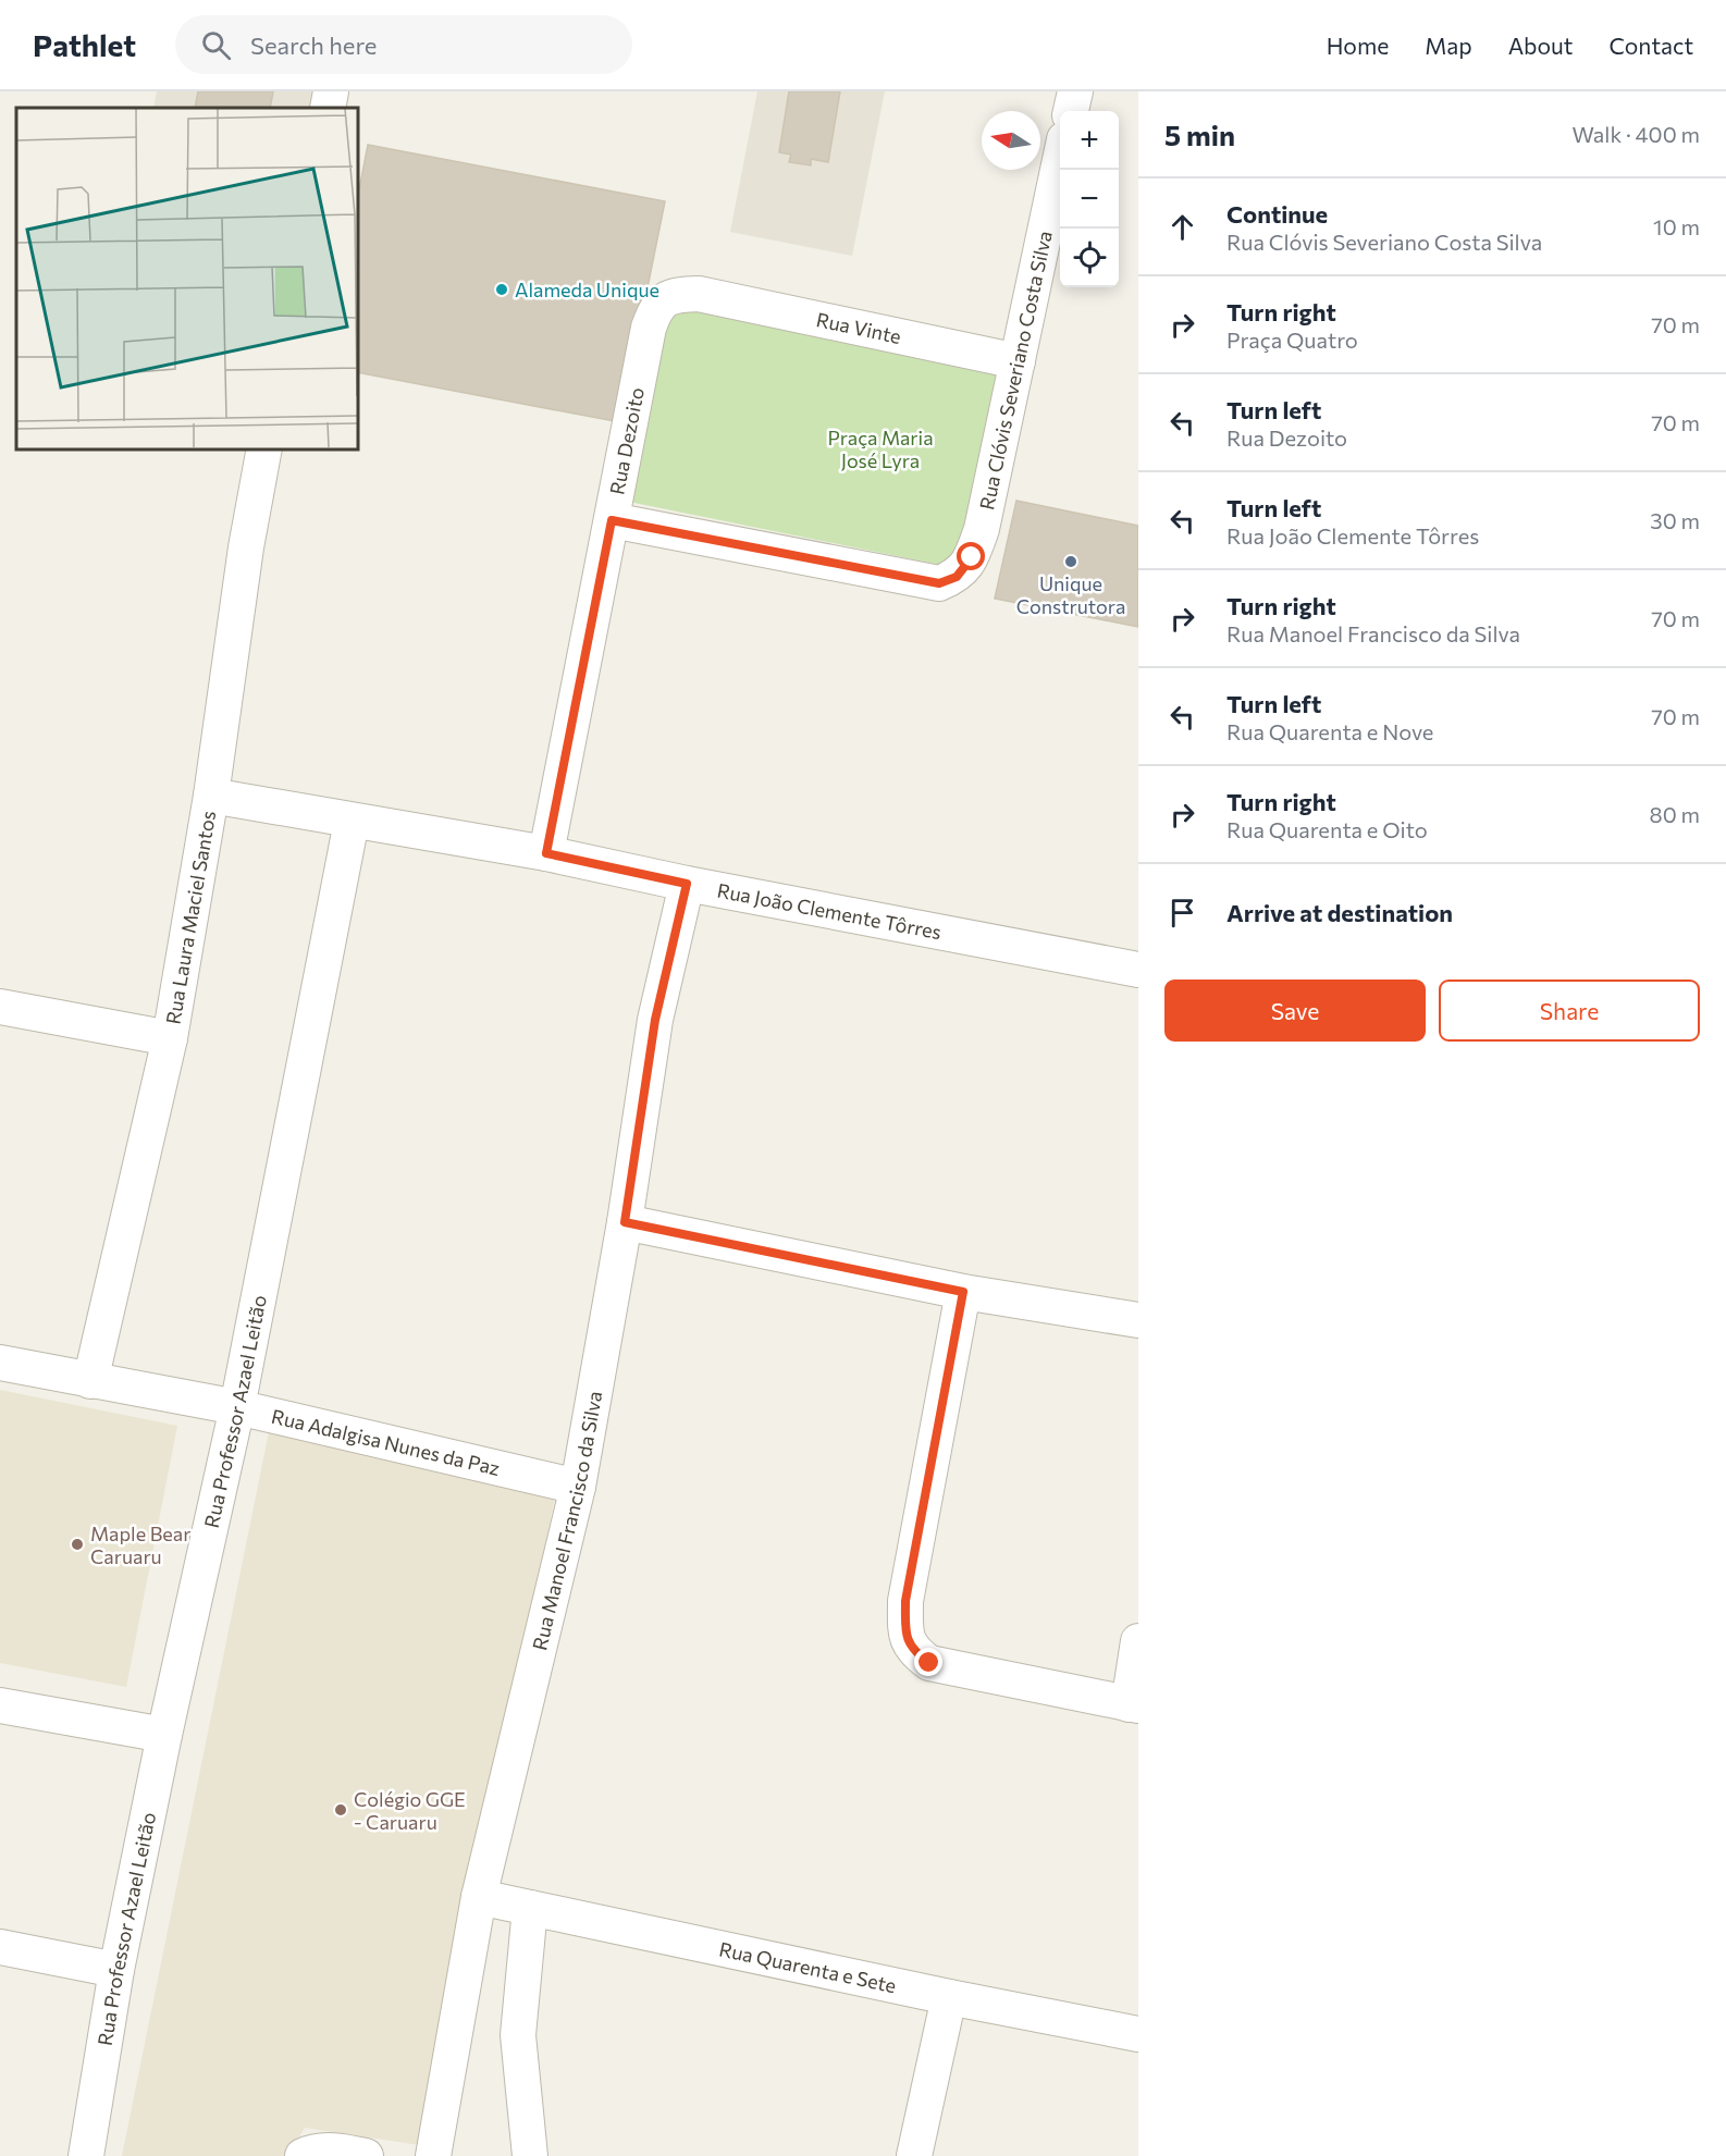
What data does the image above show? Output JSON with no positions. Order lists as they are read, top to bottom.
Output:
{
  "streets": {
    "street": [
      "Rua Vinte",
      "Rua Clóvis Severiano Costa Silva",
      "Rua Dezoito",
      "Rua João Clemente Tôrres",
      "Rua Laura Maciel Santos",
      "Rua Professor Azael Leitão",
      "Rua Adalgisa Nunes da Paz",
      "Rua Manoel Francisco da Silva",
      "Rua Quarenta e Sete"
    ]
  },
  "crossings": [
    ["Rua Vinte", "Rua Clóvis Severiano Costa Silva"],
    ["Rua Vinte", "Rua Dezoito"],
    ["Rua Clóvis Severiano Costa Silva", "Rua Dezoito"],
    ["Rua Dezoito", "Rua João Clemente Tôrres"],
    ["Rua João Clemente Tôrres", "Rua Laura Maciel Santos"],
    ["Rua João Clemente Tôrres", "Rua Professor Azael Leitão"],
    ["Rua João Clemente Tôrres", "Rua Manoel Francisco da Silva"],
    ["Rua Laura Maciel Santos", "Rua Adalgisa Nunes da Paz"],
    ["Rua Professor Azael Leitão", "Rua Adalgisa Nunes da Paz"],
    ["Rua Adalgisa Nunes da Paz", "Rua Manoel Francisco da Silva"],
    ["Rua Manoel Francisco da Silva", "Rua Quarenta e Sete"]
  ],
  "parks": ["Praça Maria José Lyra"],
  "places": [
    "Alameda Unique",
    "Unique Construtora",
    "Maple Bear Caruaru",
    "Colégio GGE - Caruaru"
  ],
  "north": "left",
  "page": {
    "header": "Pathlet",
    "search": "Search here",
    "nav": [
      "Home",
      "Map",
      "About",
      "Contact"
    ],
    "heading": ["5 min", "Walk · 400 m"],
    "map_buttons": ["+", "−"],
    "list": [
      ["Continue", "Rua Clóvis Severiano Costa Silva", "10 m"],
      ["Turn right", "Praça Quatro", "70 m"],
      ["Turn left", "Rua Dezoito", "70 m"],
      ["Turn left", "Rua João Clemente Tôrres", "30 m"],
      ["Turn right", "Rua Manoel Francisco da Silva", "70 m"],
      ["Turn left", "Rua Quarenta e Nove", "70 m"],
      ["Turn right", "Rua Quarenta e Oito", "80 m"],
      "Arrive at destination"
    ],
    "buttons": ["Save", "Share"]
  }
}
